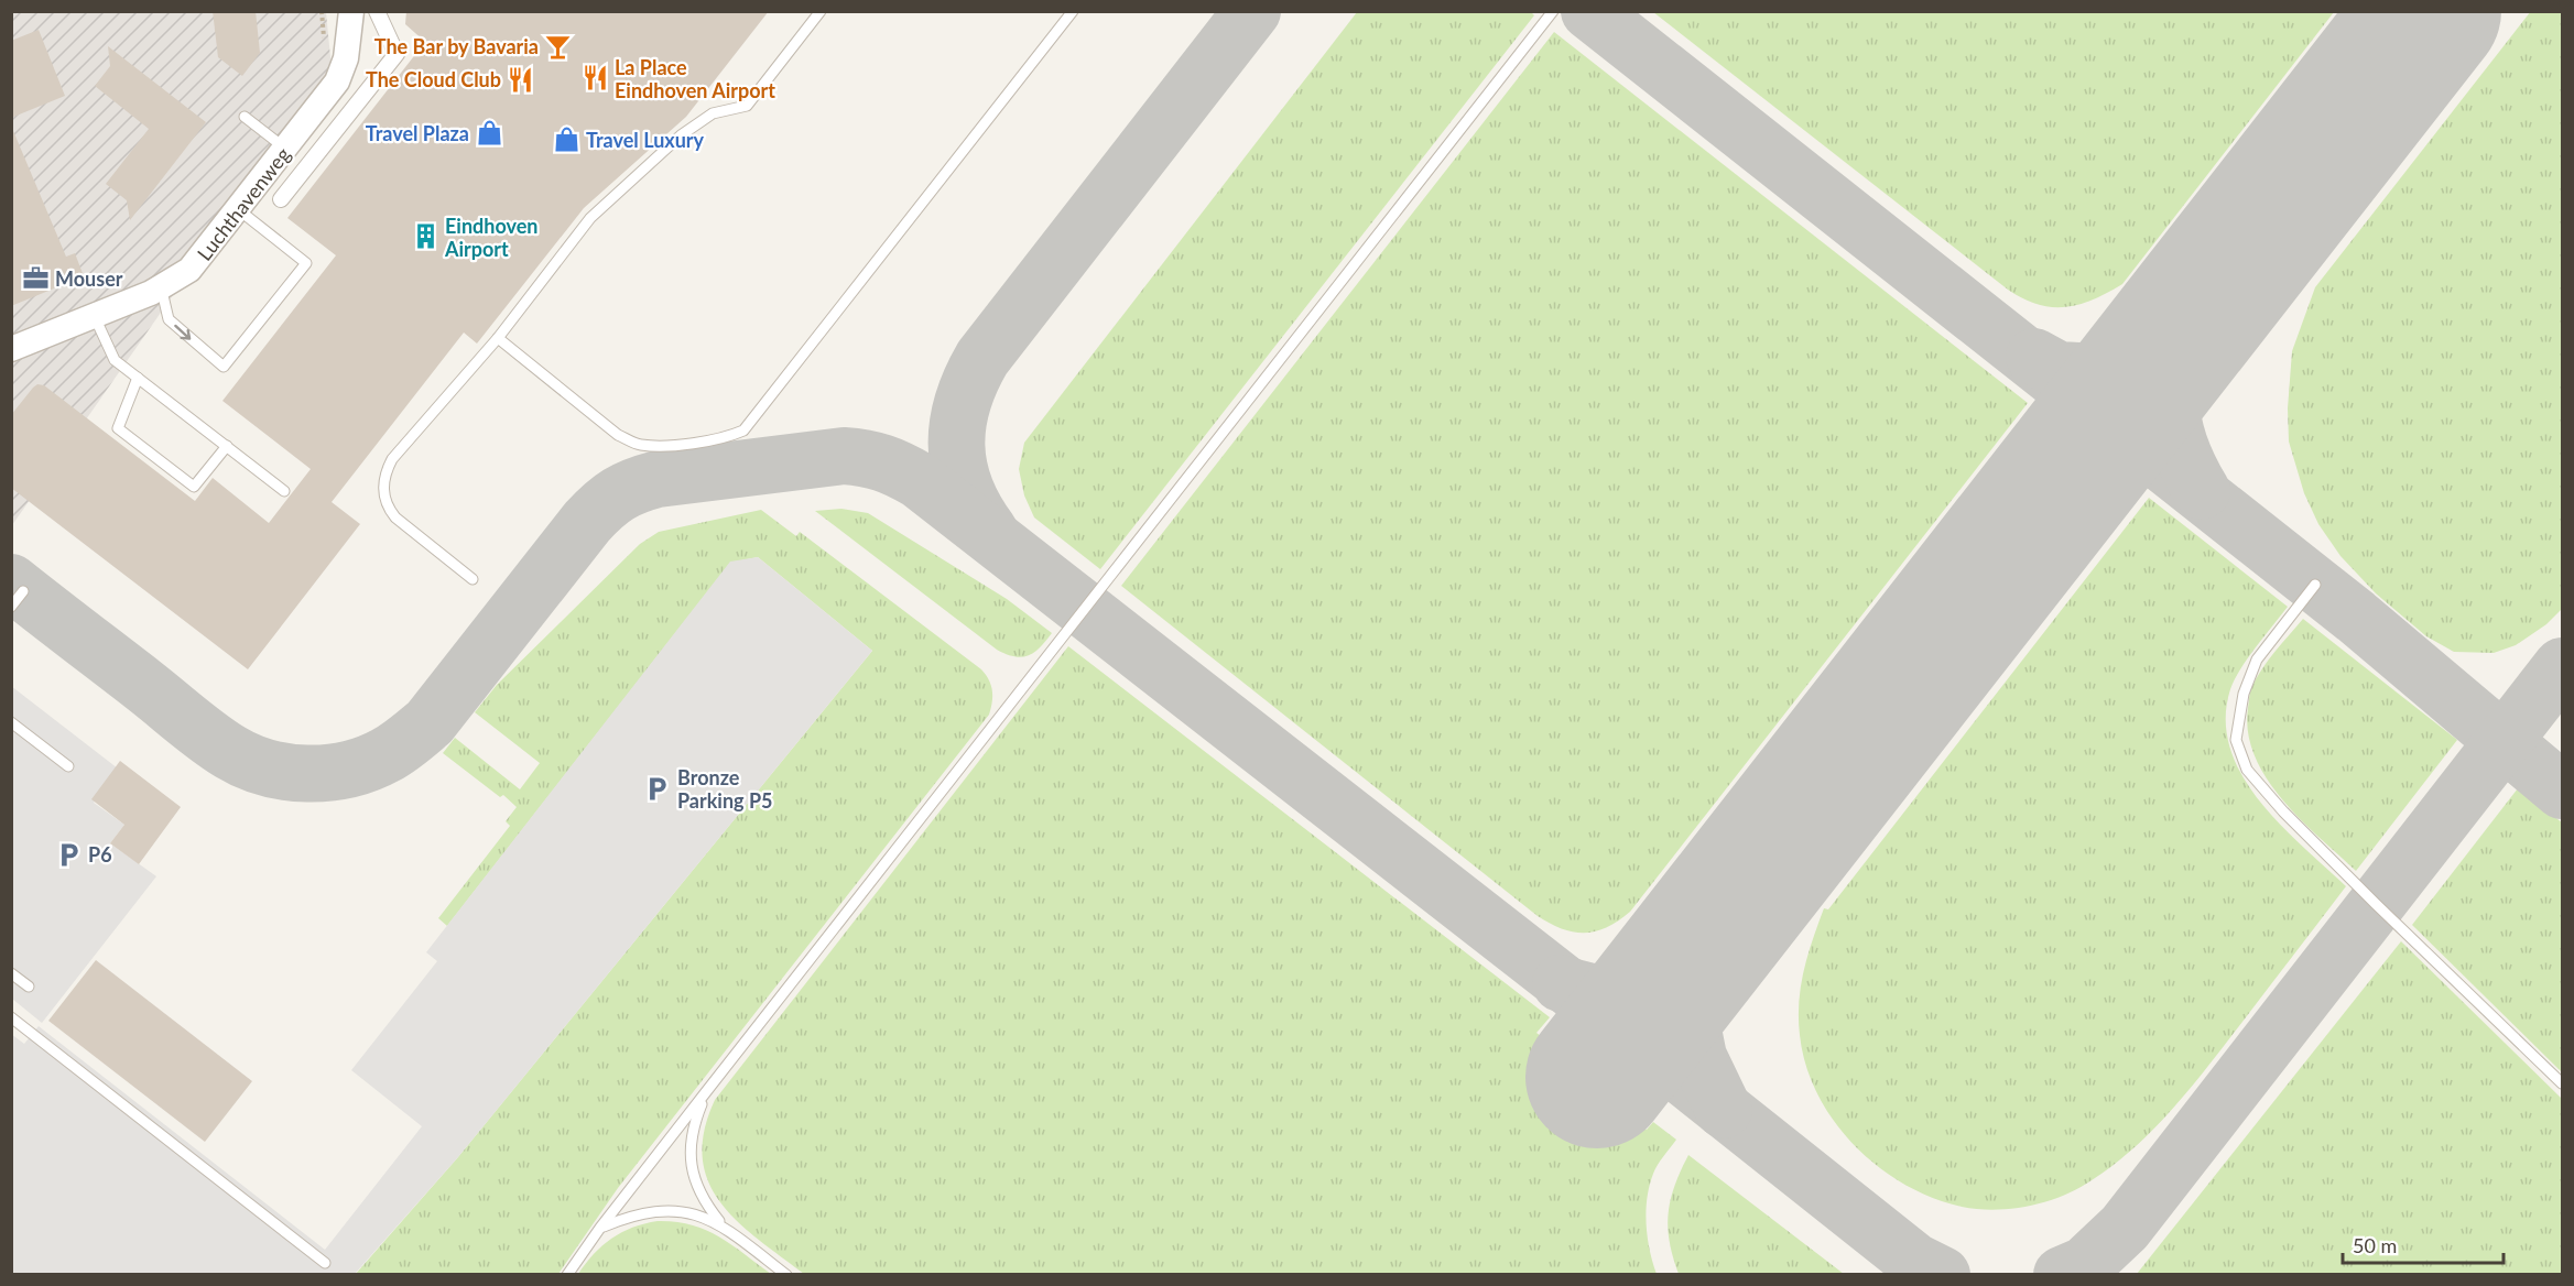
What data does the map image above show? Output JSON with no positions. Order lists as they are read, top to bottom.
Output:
{
  "streets": {
    "street": ["Luchthavenweg"]
  },
  "places": {
    "bar": ["The Bar by Bavaria"],
    "restaurant": ["La Place Eindhoven Airport", "The Cloud Club"],
    "shop": ["Travel Plaza", "Travel Luxury"],
    "building": ["Eindhoven Airport"],
    "office": ["Mouser"],
    "parking": ["Bronze Parking P5", "P6"]
  },
  "scale_bar": "50 m"
}
